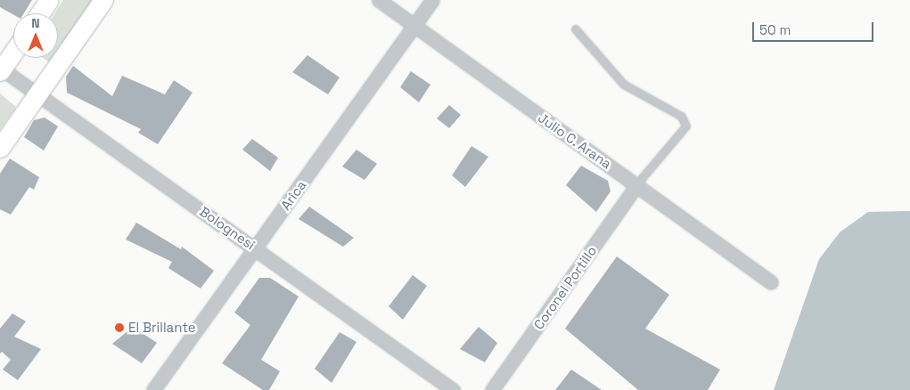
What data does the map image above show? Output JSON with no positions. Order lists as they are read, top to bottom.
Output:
{
  "streets": {
    "street": [
      "Julio C. Arana",
      "Arica",
      "Bolognesi",
      "Coronel Portillo"
    ]
  },
  "crossings": [
    ["Julio C. Arana", "Arica"],
    ["Julio C. Arana", "Coronel Portillo"],
    ["Arica", "Bolognesi"]
  ],
  "places": ["El Brillante"],
  "scale_bar": "50 m",
  "north": "top"
}
